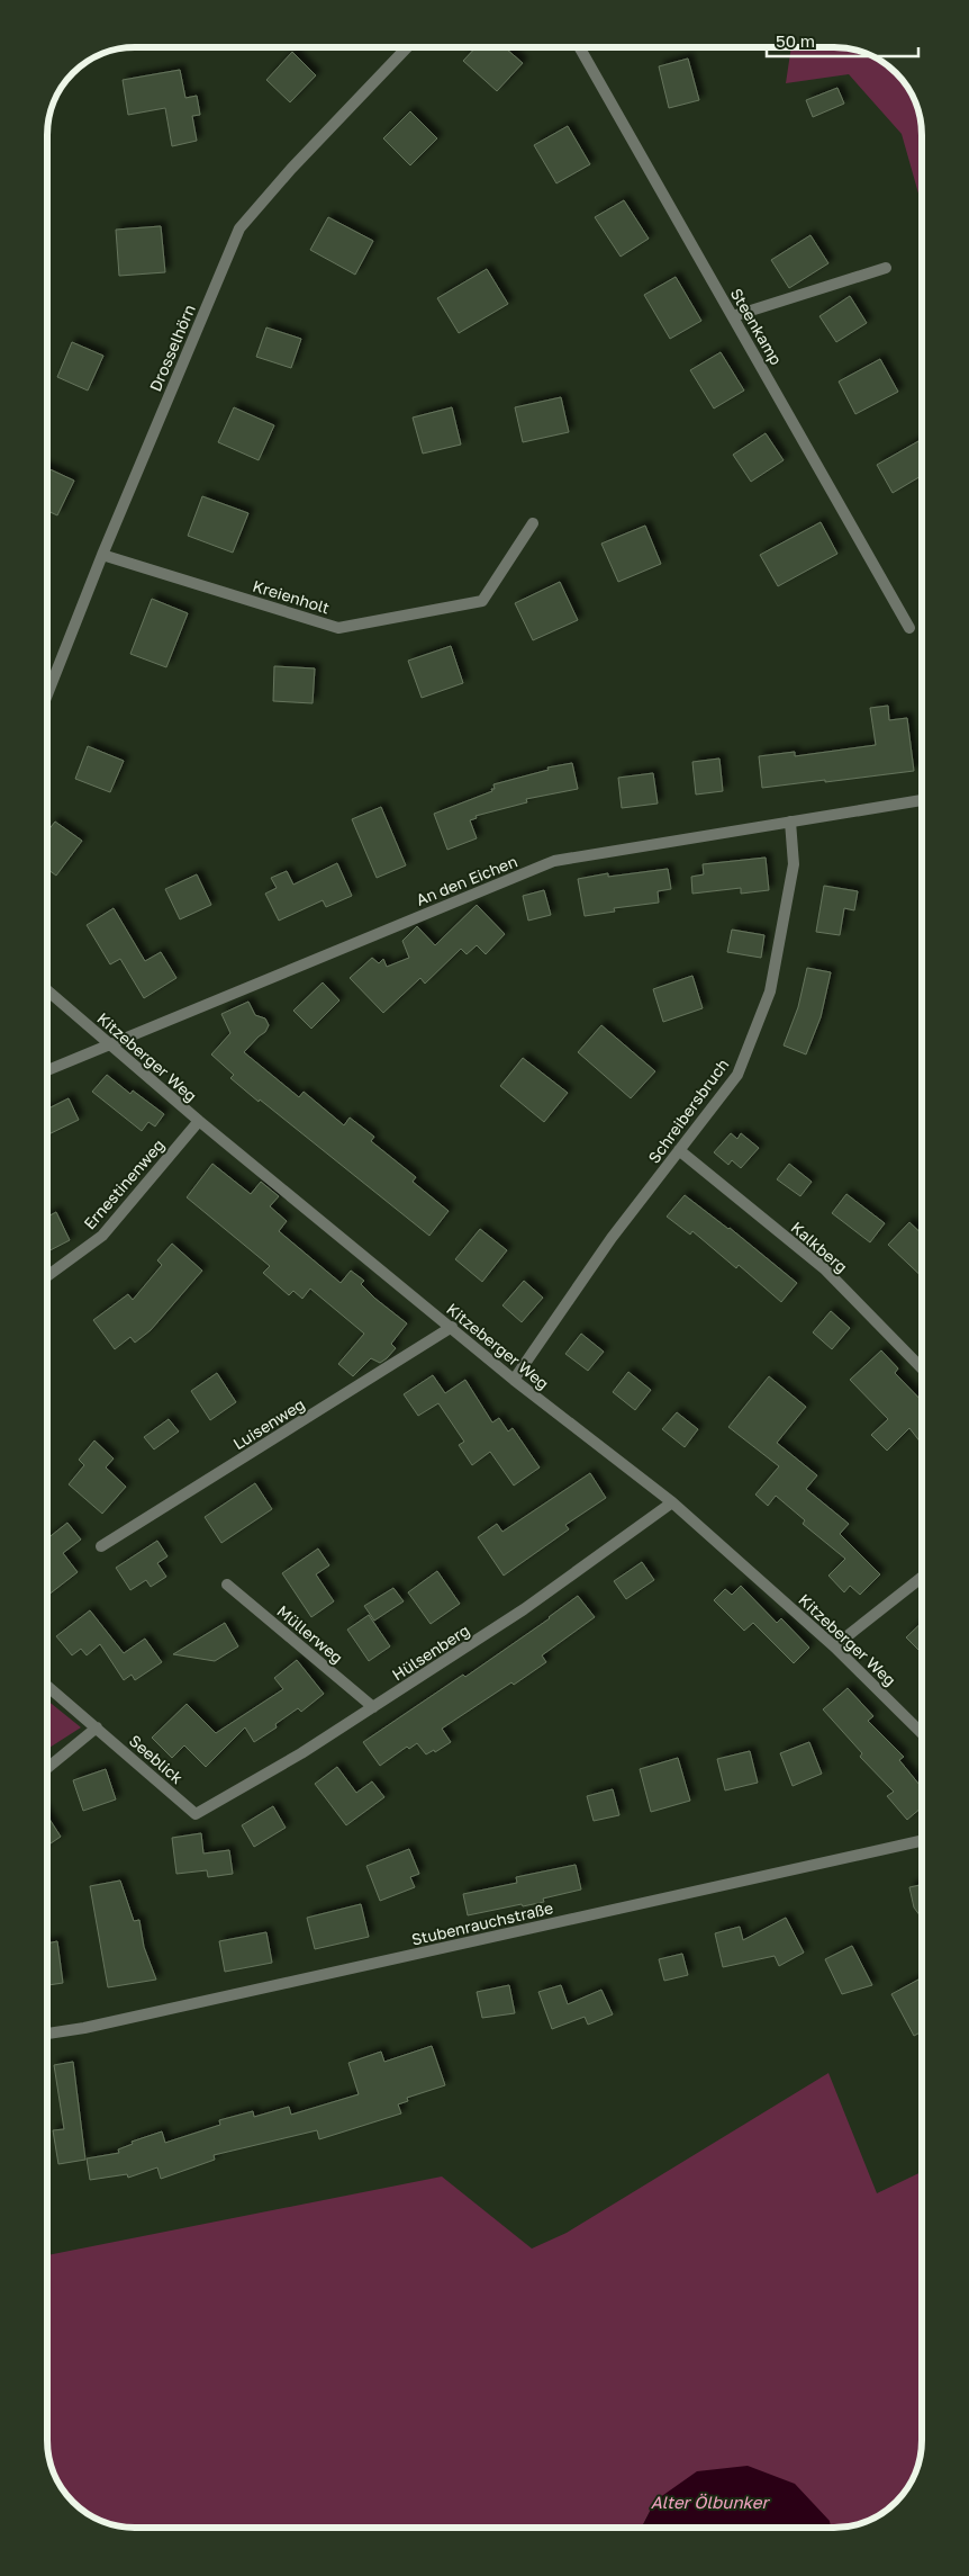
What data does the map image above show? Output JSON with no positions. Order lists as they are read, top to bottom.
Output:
{
  "streets": {
    "street": [
      "Steenkamp",
      "Drosselhörn",
      "Kreienholt",
      "An den Eichen",
      "Kitzeberger Weg",
      "Schreibersbruch",
      "Ernestinenweg",
      "Kalkberg",
      "Luisenweg",
      "Müllerweg",
      "Hülsenberg",
      "Seeblick",
      "Stubenrauchstraße"
    ]
  },
  "crossings": [
    ["Drosselhörn", "Kreienholt"],
    ["An den Eichen", "Kitzeberger Weg"],
    ["An den Eichen", "Schreibersbruch"],
    ["Kitzeberger Weg", "Schreibersbruch"],
    ["Kitzeberger Weg", "Ernestinenweg"],
    ["Kitzeberger Weg", "Luisenweg"],
    ["Kitzeberger Weg", "Hülsenberg"],
    ["Schreibersbruch", "Kalkberg"],
    ["Müllerweg", "Hülsenberg"],
    ["Hülsenberg", "Seeblick"]
  ],
  "water": ["Alter Ölbunker"],
  "scale_bar": "50 m"
}
